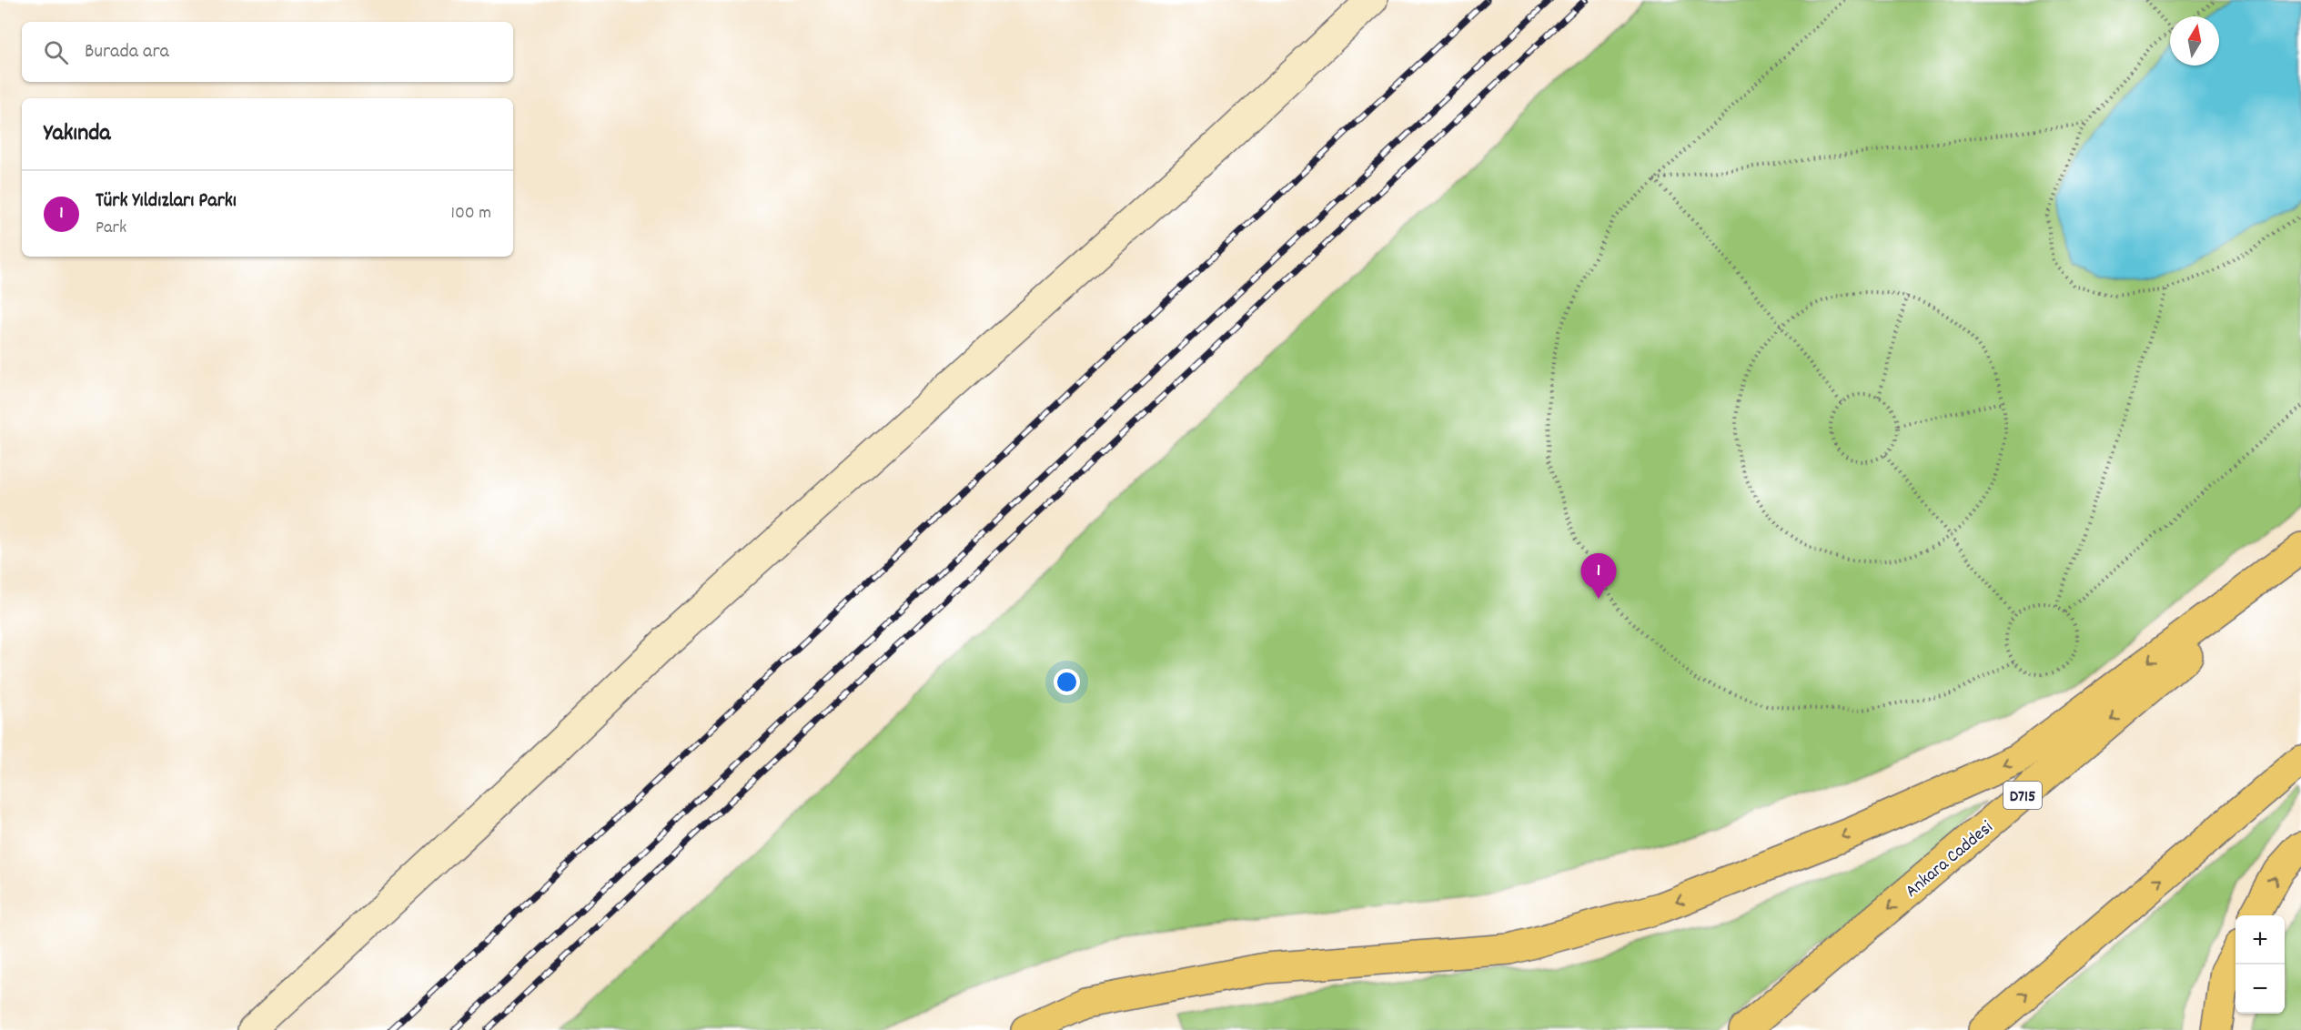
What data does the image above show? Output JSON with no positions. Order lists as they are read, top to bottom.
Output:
{
  "streets": {
    "highway": ["D715", "Ankara Caddesi"]
  },
  "north": "top",
  "page": {
    "search": "Burada ara",
    "heading": "Yakında",
    "list": [
      {
        "mark": "1",
        "name": "Türk Yıldızları Parkı",
        "note": "Park",
        "value": "100 m"
      }
    ],
    "pins": "1",
    "map_buttons": ["+", "−"]
  }
}
